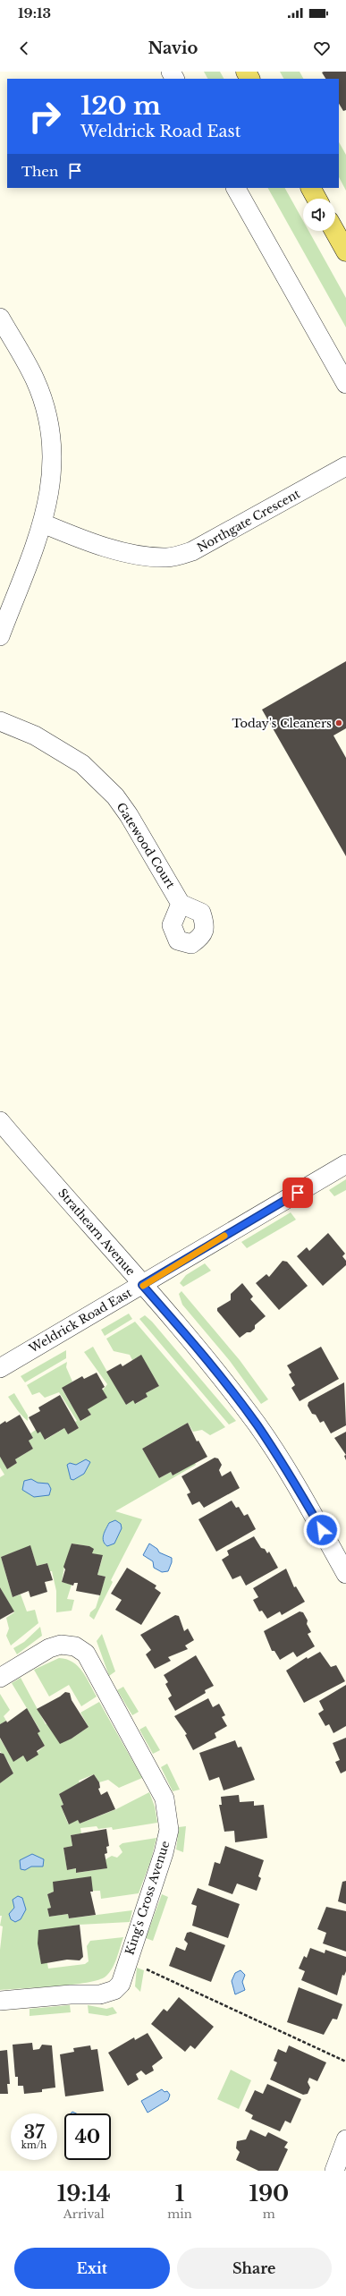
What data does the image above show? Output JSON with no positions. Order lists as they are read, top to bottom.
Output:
{
  "streets": {
    "street": [
      "Northgate Crescent",
      "Gatewood Court",
      "Strathearn Avenue",
      "Weldrick Road East",
      "King's Cross Avenue"
    ]
  },
  "crossings": [
    ["Strathearn Avenue", "Weldrick Road East"]
  ],
  "places": ["Today's Cleaners"],
  "page": {
    "status": "19:13",
    "header": "Navio",
    "turn": ["120 m", "Weldrick Road East"],
    "then": "Then",
    "speed": "37 km/h",
    "limit": "40",
    "eta": [
      "19:14",
      "Arrival",
      "1",
      "min",
      "190",
      "m"
    ],
    "buttons": ["Exit", "Share"]
  }
}
